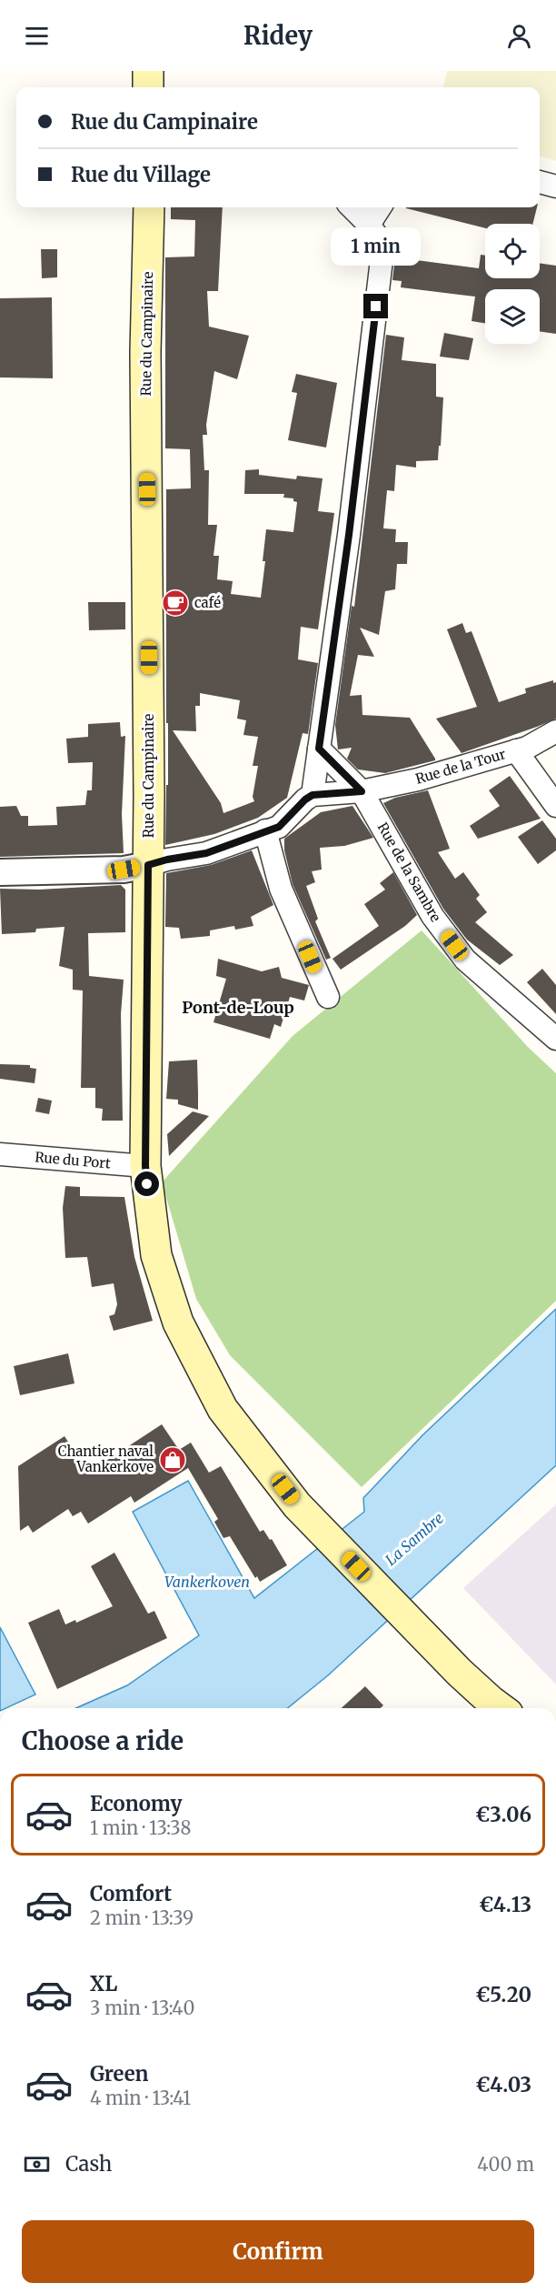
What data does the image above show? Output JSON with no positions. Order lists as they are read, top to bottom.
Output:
{
  "streets": {
    "main road": ["Rue du Campinaire"],
    "street": ["Rue de la Tour", "Rue de la Sambre", "Rue du Port"]
  },
  "crossings": [
    ["Rue du Campinaire", "Rue du Port"],
    ["Rue de la Tour", "Rue de la Sambre"]
  ],
  "districts": ["Pont-de-Loup"],
  "water": ["La Sambre", "Vankerkoven"],
  "places": {
    "cafe": ["café"],
    "shop": ["Chantier naval Vankerkove"]
  },
  "page": {
    "header": "Ridey",
    "banner": ["Rue du Campinaire", "Rue du Village"],
    "bubble": "1 min",
    "heading": "Choose a ride",
    "list": [
      {
        "name": "Economy",
        "note": "1 min · 13:38",
        "value": "€3.06"
      },
      {
        "name": "Comfort",
        "note": "2 min · 13:39",
        "value": "€4.13"
      },
      {
        "name": "XL",
        "note": "3 min · 13:40",
        "value": "€5.20"
      },
      {
        "name": "Green",
        "note": "4 min · 13:41",
        "value": "€4.03"
      }
    ],
    "pay": ["Cash", "400 m"],
    "buttons": "Confirm"
  }
}
